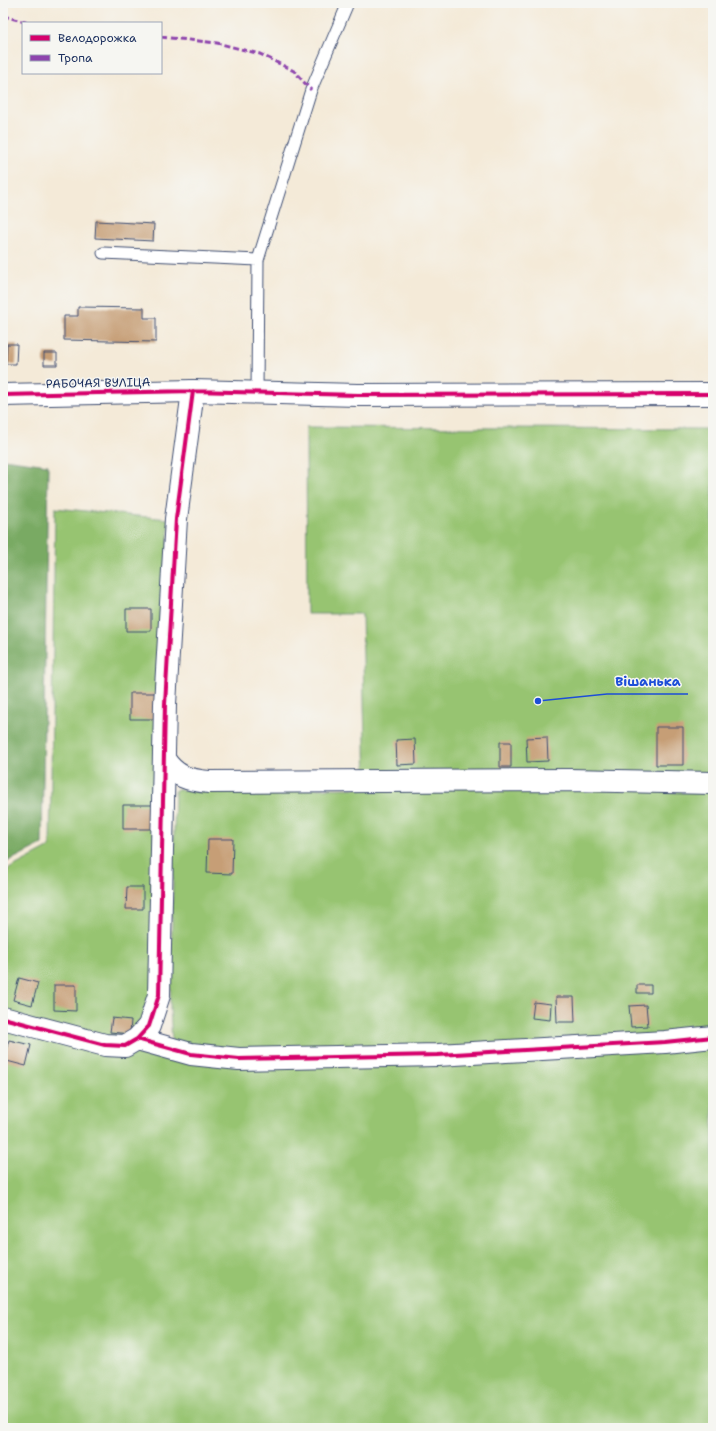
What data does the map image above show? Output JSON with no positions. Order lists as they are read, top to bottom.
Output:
{
  "streets": {
    "street": ["РАБОЧАЯ ВУЛІЦА"]
  },
  "places": ["Вішанька"],
  "legend": ["Велодорожка", "Тропа"]
}
